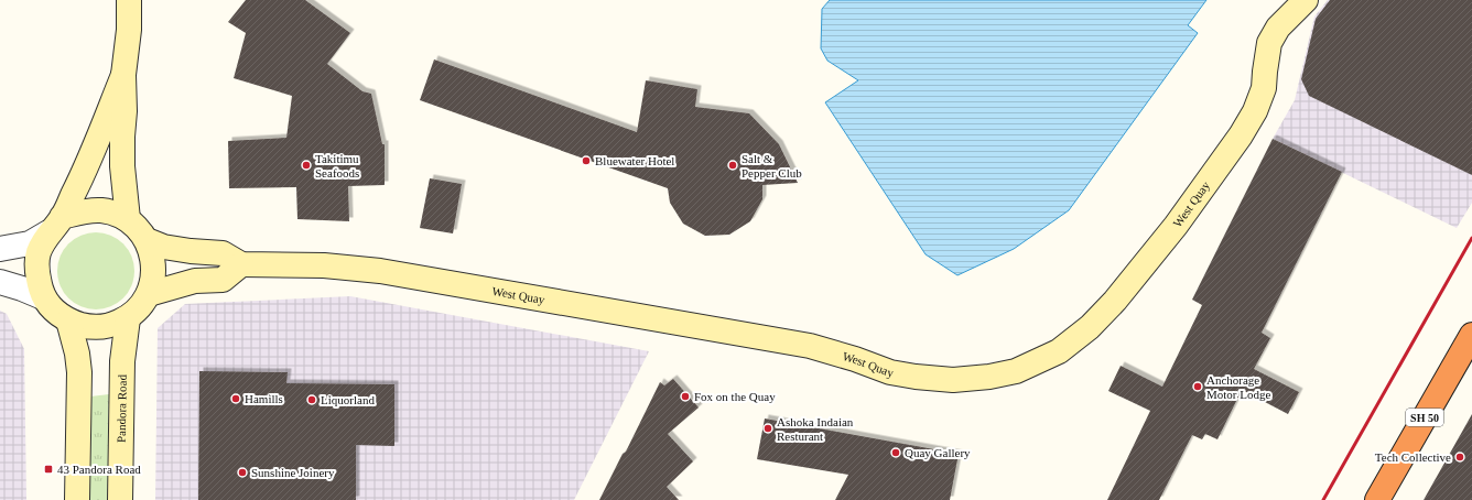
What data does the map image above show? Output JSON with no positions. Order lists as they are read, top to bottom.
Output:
{
  "streets": {
    "highway": ["SH 50"],
    "street": ["West Quay", "Pandora Road"]
  },
  "crossings": [
    ["West Quay", "Pandora Road"]
  ],
  "places": {
    "other": [
      "Bluewater Hotel",
      "Takitimu Seafoods",
      "Salt & Pepper Club",
      "Anchorage Motor Lodge",
      "Fox on the Quay",
      "Hamills",
      "Liquorland",
      "Ashoka Indaian Resturant",
      "Quay Gallery",
      "Tech Collective",
      "Sunshine Joinery"
    ],
    "transit": ["43 Pandora Road"]
  }
}
